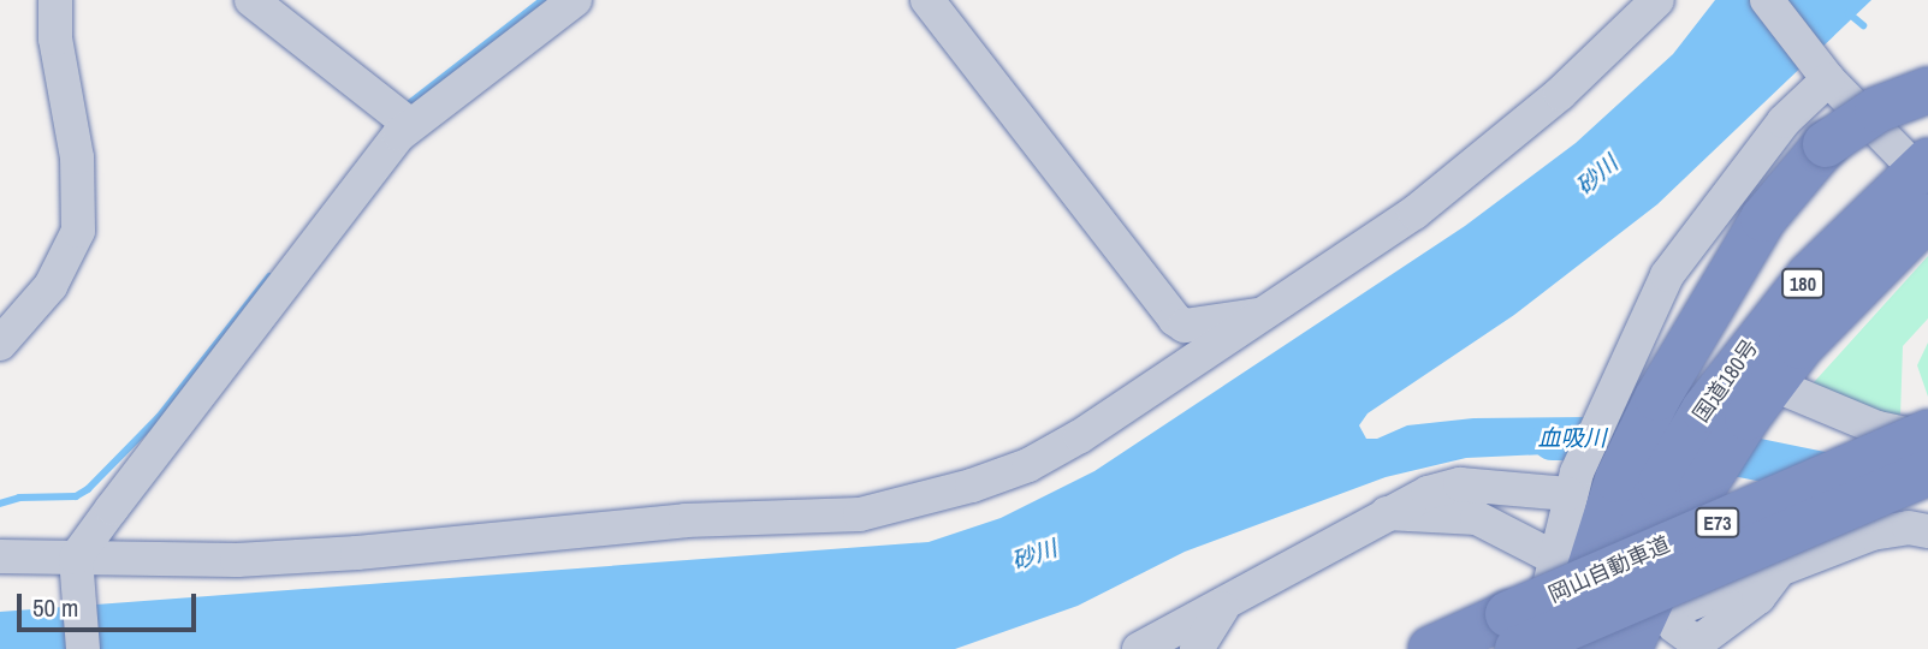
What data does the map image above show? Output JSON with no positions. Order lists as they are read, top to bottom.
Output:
{
  "streets": {
    "highway": [
      "180",
      "国道180号",
      "E73",
      "岡山自動車道"
    ]
  },
  "water": ["砂川", "血吸川"],
  "scale_bar": "50 m"
}
